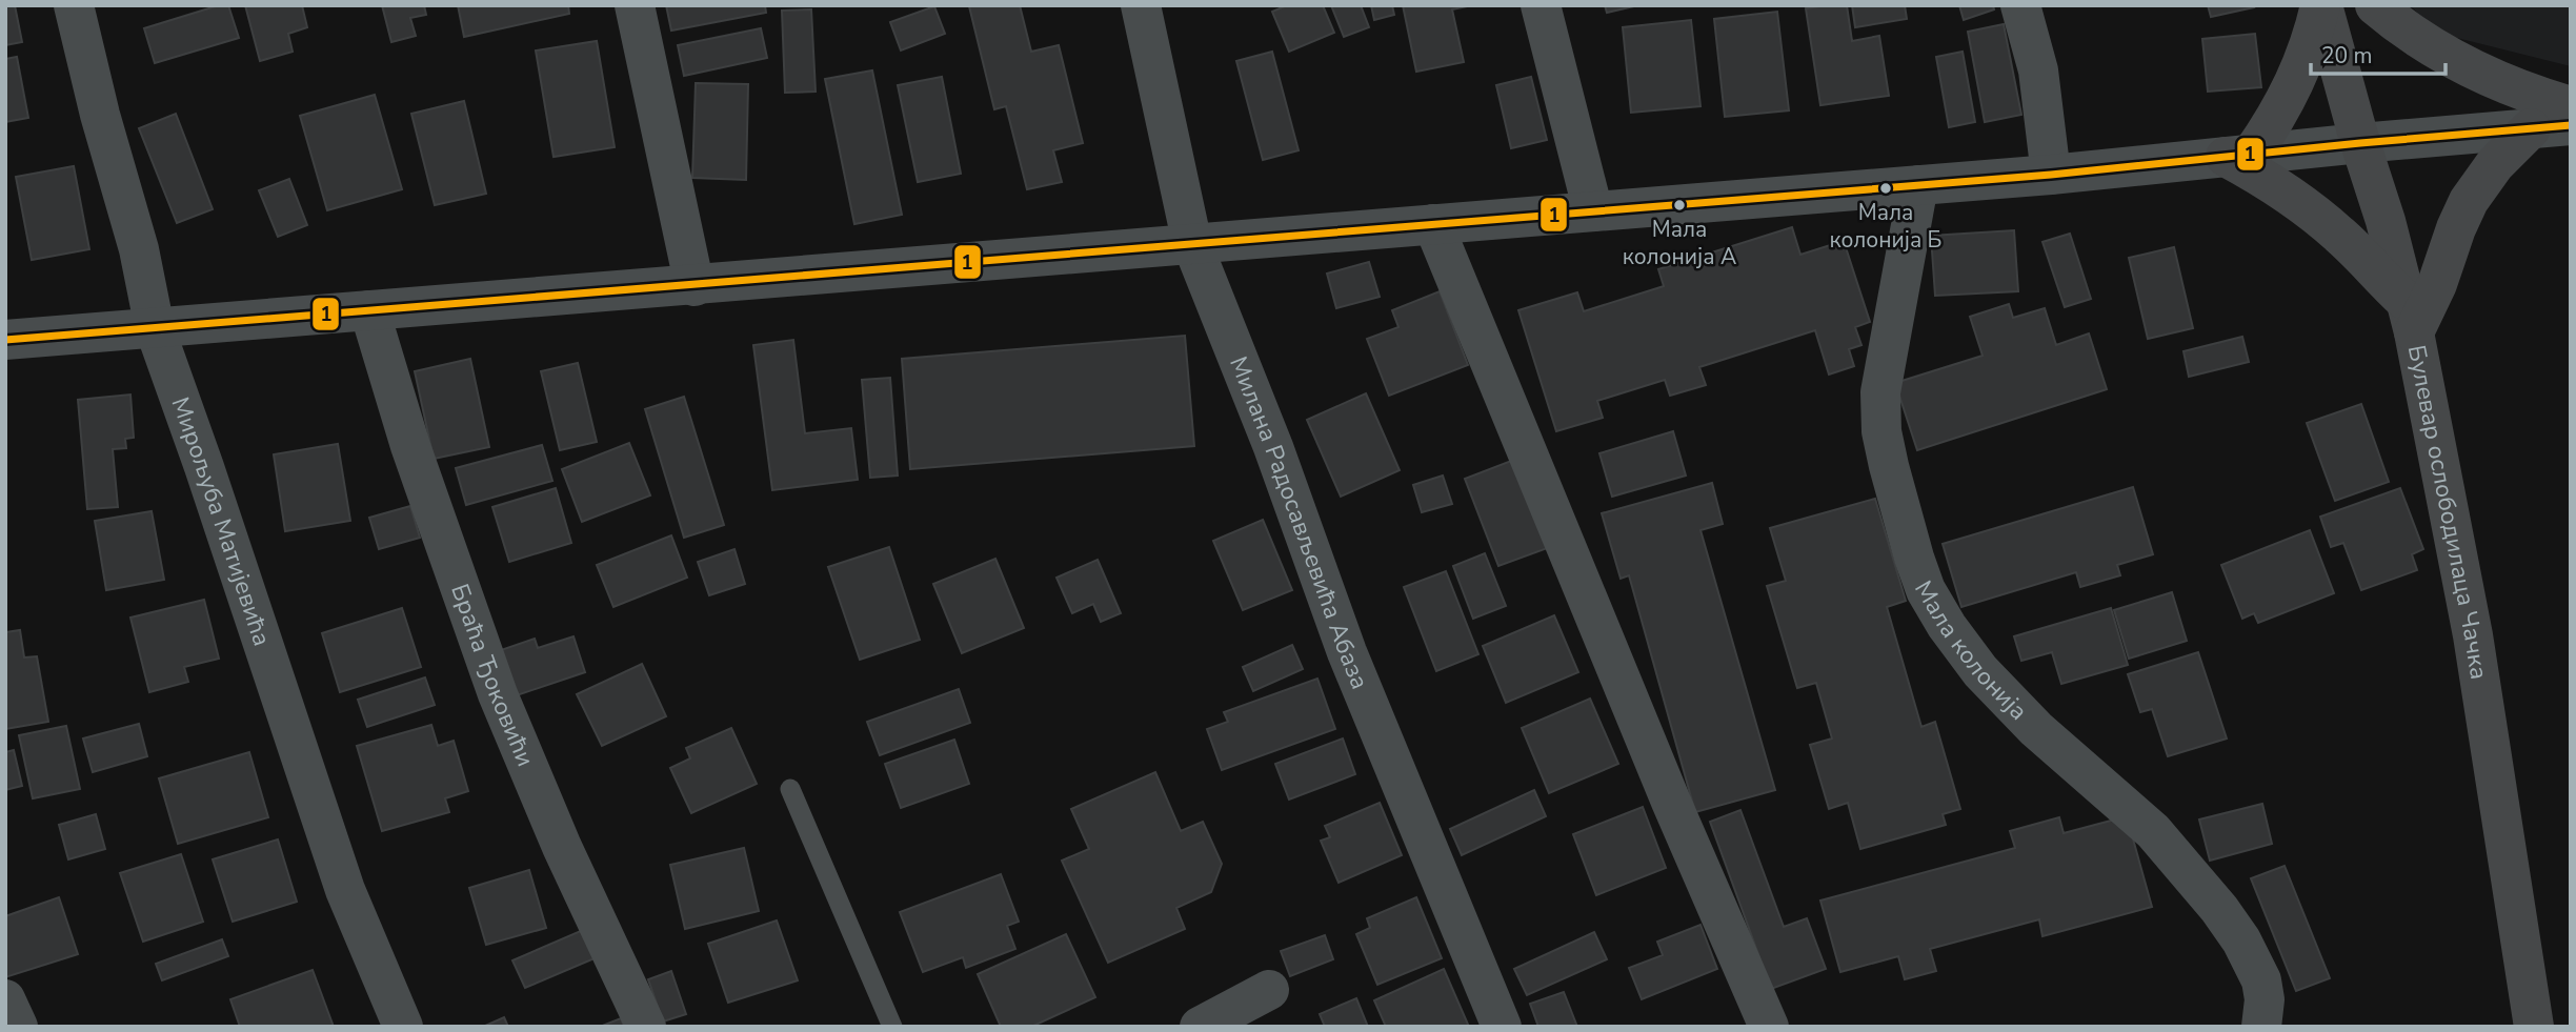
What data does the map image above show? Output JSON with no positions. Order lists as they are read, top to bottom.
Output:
{
  "streets": {
    "main road": ["Булевар ослободилаца Чачка"],
    "street": [
      "Мирољуба Матијевића",
      "Милана Радосављевића Абаза",
      "Мала колонија",
      "Браћа Ђоковићи"
    ]
  },
  "places": ["Мала колонија Б", "Мала колонија А"],
  "lines": ["transit line 1"],
  "scale_bar": "20 m"
}
